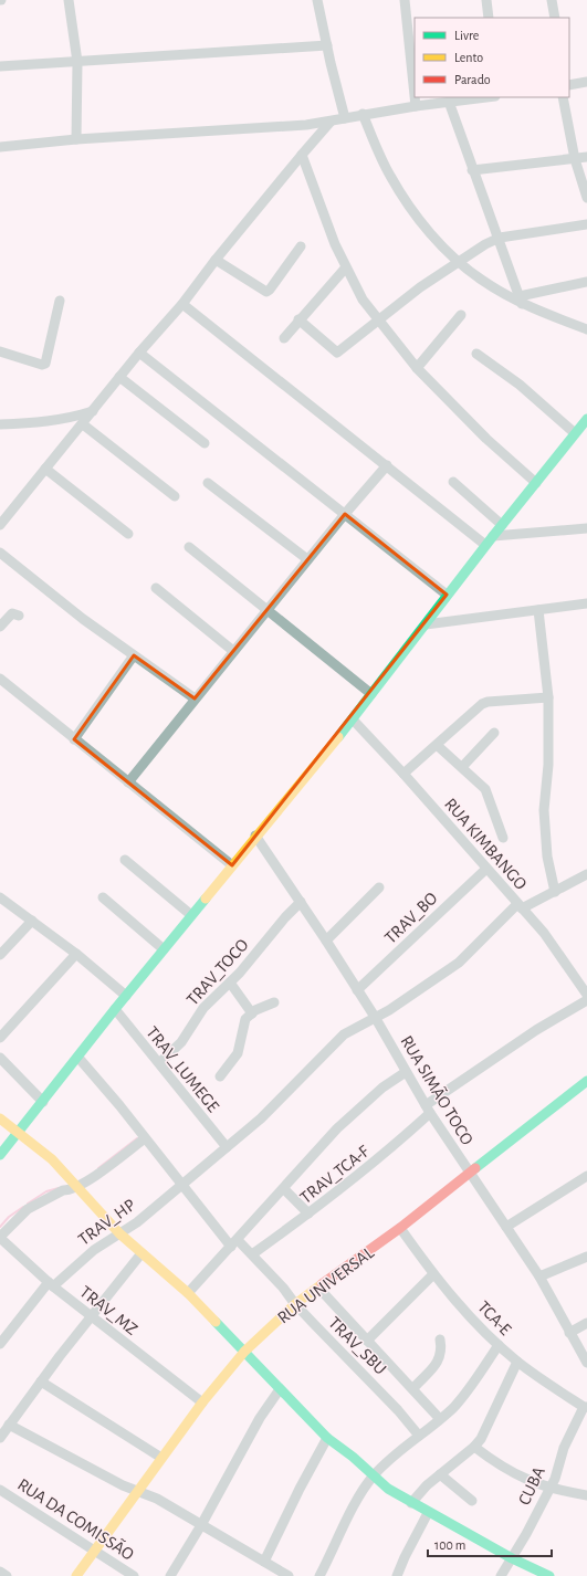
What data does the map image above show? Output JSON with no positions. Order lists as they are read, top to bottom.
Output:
{
  "streets": {
    "street": [
      "RUA KIMBANGO",
      "TRAV_BO",
      "TRAV_TOCO",
      "TRAV_LUMEGE",
      "RUA SIMÃO TOCO",
      "TRAV_TCA-F",
      "TRAV_HP",
      "RUA UNIVERSAL",
      "TRAV_MZ",
      "TCA-E",
      "TRAV_SBU",
      "CUBA",
      "RUA DA COMISSÃO"
    ]
  },
  "crossings": [
    ["RUA KIMBANGO", "TRAV_BO"],
    ["RUA KIMBANGO", "TRAV_HP"],
    ["TRAV_BO", "RUA SIMÃO TOCO"],
    ["TRAV_TOCO", "TRAV_LUMEGE"],
    ["TRAV_TOCO", "RUA SIMÃO TOCO"],
    ["TRAV_LUMEGE", "TRAV_HP"],
    ["RUA SIMÃO TOCO", "TRAV_TCA-F"],
    ["RUA SIMÃO TOCO", "TRAV_HP"],
    ["RUA SIMÃO TOCO", "RUA UNIVERSAL"],
    ["TRAV_TCA-F", "TRAV_SBU"],
    ["TRAV_HP", "TRAV_MZ"],
    ["TRAV_HP", "TRAV_SBU"],
    ["RUA UNIVERSAL", "TRAV_MZ"],
    ["RUA UNIVERSAL", "TCA-E"],
    ["RUA UNIVERSAL", "TRAV_SBU"],
    ["RUA UNIVERSAL", "RUA DA COMISSÃO"],
    ["TCA-E", "CUBA"]
  ],
  "legend": ["Livre", "Lento", "Parado"],
  "scale_bar": "100 m"
}
